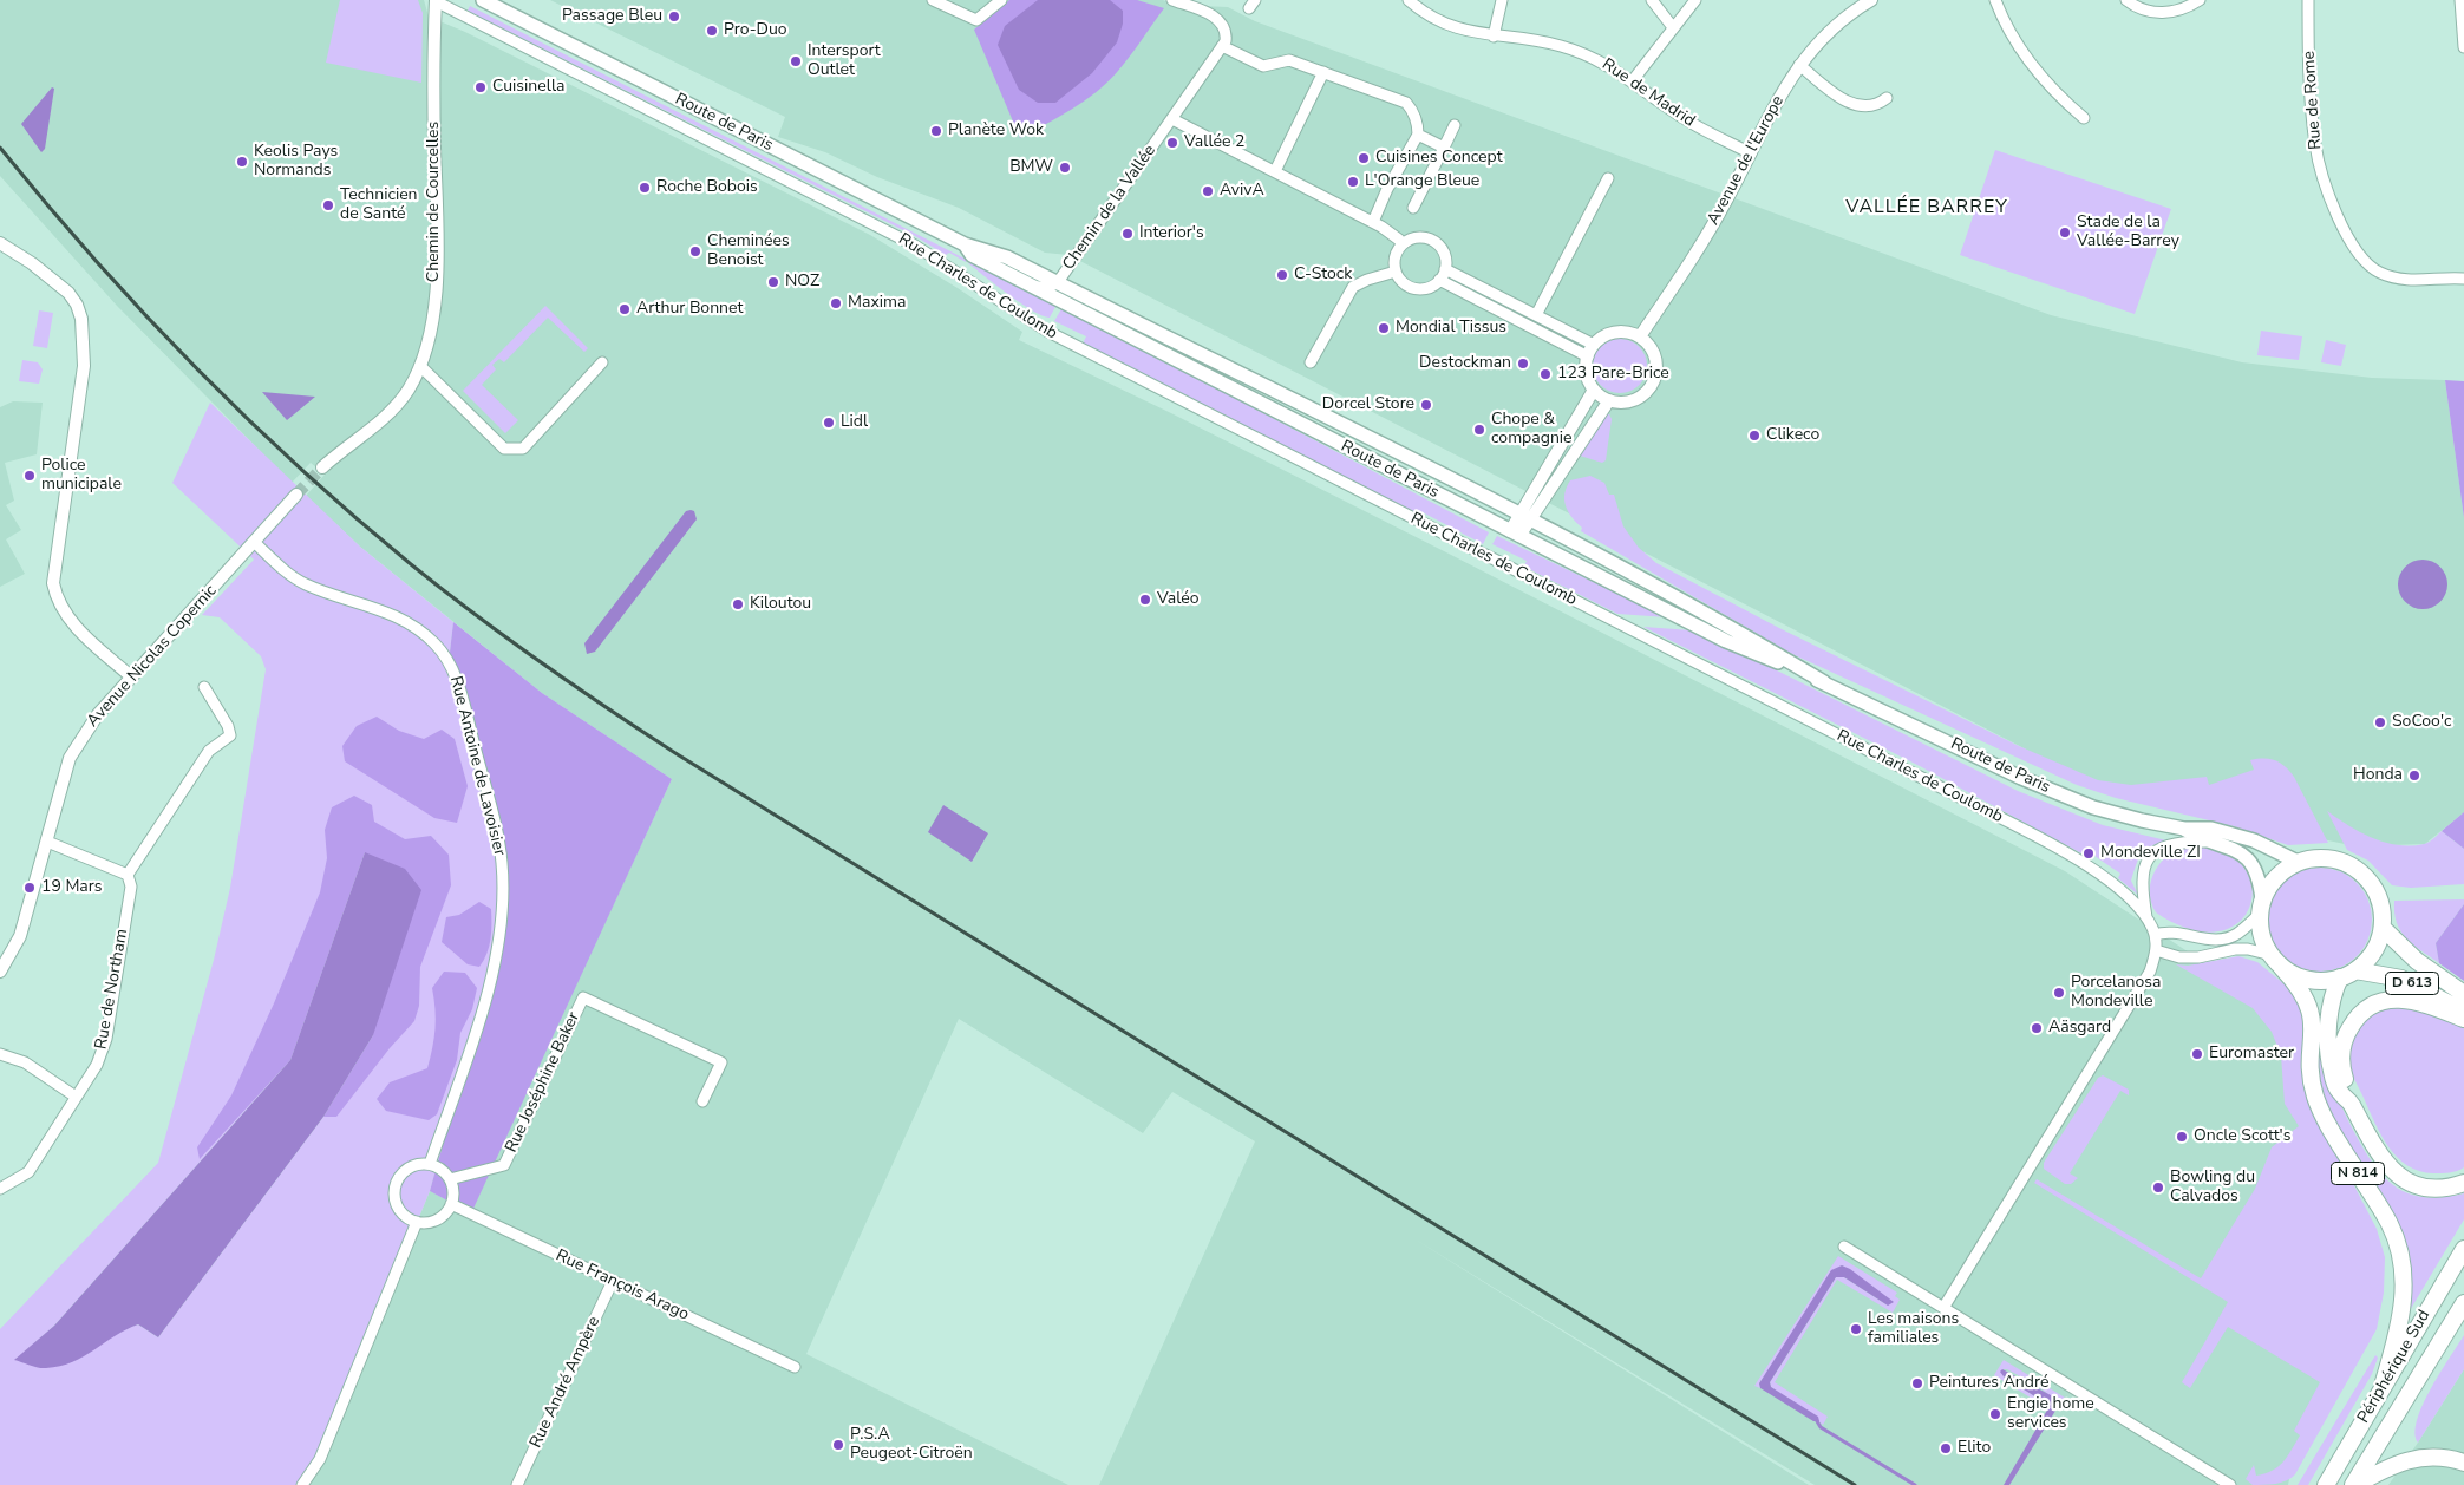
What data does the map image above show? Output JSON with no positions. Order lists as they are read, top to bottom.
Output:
{
  "streets": {
    "main road": [
      "Route de Paris",
      "D 613",
      "N 814",
      "Périphérique Sud"
    ],
    "street": [
      "Rue de Madrid",
      "Rue de Rome",
      "Avenue de l'Europe",
      "Chemin de Courcelles",
      "Chemin de la Vallée",
      "Rue Charles de Coulomb",
      "Avenue Nicolas Copernic",
      "Rue Antoine de Lavoisier",
      "Rue de Northam",
      "Rue Joséphine Baker",
      "Rue François Arago",
      "Rue André Ampère"
    ]
  },
  "crossings": [
    ["Rue de Madrid", "Avenue de l'Europe"],
    ["Route de Paris", "Chemin de la Vallée"],
    ["Route de Paris", "Rue Charles de Coulomb"],
    ["Route de Paris", "D 613"],
    ["Route de Paris", "N 814"],
    ["Chemin de Courcelles", "Rue Charles de Coulomb"],
    ["Avenue Nicolas Copernic", "Rue Antoine de Lavoisier"],
    ["Rue Antoine de Lavoisier", "Rue Joséphine Baker"],
    ["Rue Antoine de Lavoisier", "Rue François Arago"],
    ["D 613", "N 814"],
    ["Rue Joséphine Baker", "Rue François Arago"],
    ["N 814", "Périphérique Sud"],
    ["Rue François Arago", "Rue André Ampère"]
  ],
  "districts": ["VALLÉE BARREY"],
  "places": [
    "Passage Bleu",
    "Pro-Duo",
    "Intersport Outlet",
    "Cuisinella",
    "Planète Wok",
    "Vallée 2",
    "Cuisines Concept",
    "Keolis Pays Normands",
    "BMW",
    "L'Orange Bleue",
    "Roche Bobois",
    "AvivA",
    "Technicien de Santé",
    "Stade de la Vallée-Barrey",
    "Interior's",
    "Cheminées Benoist",
    "C-Stock",
    "NOZ",
    "Maxima",
    "Arthur Bonnet",
    "Mondial Tissus",
    "Destockman",
    "123 Pare-Brice",
    "Dorcel Store",
    "Lidl",
    "Chope & compagnie",
    "Clikeco",
    "Police municipale",
    "Valéo",
    "Kiloutou",
    "SoCoo'c",
    "Honda",
    "Mondeville ZI",
    "19 Mars",
    "Porcelanosa Mondeville",
    "Aäsgard",
    "Euromaster",
    "Oncle Scott's",
    "Bowling du Calvados",
    "Les maisons familiales",
    "Peintures André",
    "Engie home services",
    "P.S.A Peugeot-Citroën",
    "Elito"
  ]
}
